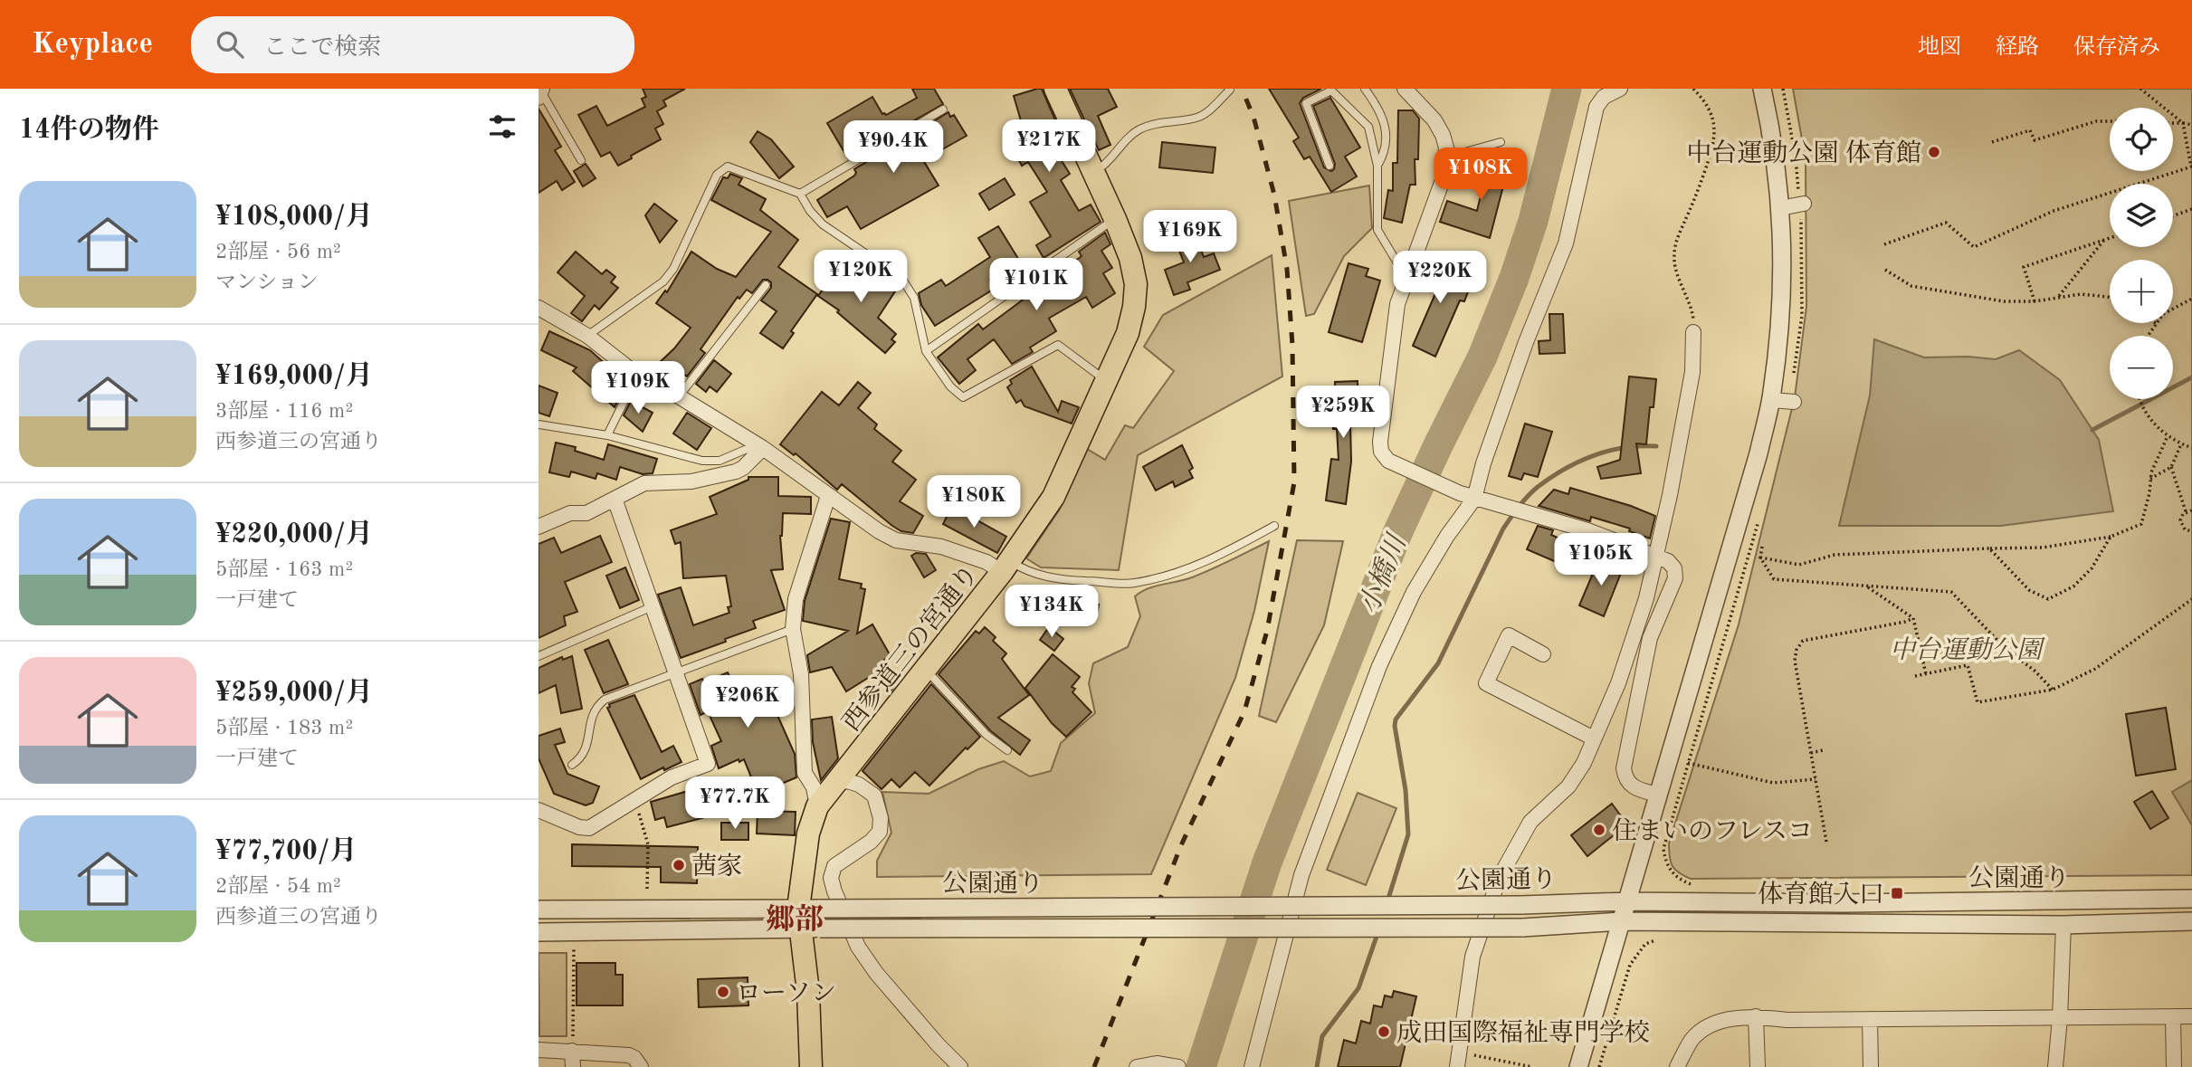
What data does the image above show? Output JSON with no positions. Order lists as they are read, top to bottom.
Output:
{
  "streets": {
    "main road": ["西参道三の宮通り"],
    "street": ["公園通り"]
  },
  "crossings": [
    ["西参道三の宮通り", "公園通り"]
  ],
  "districts": ["郷部"],
  "water": ["小橋川"],
  "parks": ["中台運動公園"],
  "places": {
    "other": [
      "中台運動公園 体育館",
      "住まいのフレスコ",
      "茜家",
      "ローソン",
      "成田国際福祉専門学校"
    ],
    "transit": ["体育館入口"]
  },
  "page": {
    "header": "Keyplace",
    "search": "ここで検索",
    "nav": ["地図", "経路", "保存済み"],
    "heading": "14件の物件",
    "map_buttons": ["+", "−"],
    "price": [
      "¥217K",
      "¥90.4K",
      "¥108K",
      "¥169K",
      "¥120K",
      "¥220K",
      "¥101K",
      "¥109K",
      "¥259K",
      "¥180K",
      "¥105K",
      "¥134K",
      "¥206K",
      "¥77.7K"
    ],
    "list": [
      {
        "name": "¥108,000/月",
        "note": "2部屋 · 56 m² · マンション"
      },
      {
        "name": "¥169,000/月",
        "note": "3部屋 · 116 m² · 西参道三の宮通り"
      },
      {
        "name": "¥220,000/月",
        "note": "5部屋 · 163 m² · 一戸建て"
      },
      {
        "name": "¥259,000/月",
        "note": "5部屋 · 183 m² · 一戸建て"
      },
      {
        "name": "¥77,700/月",
        "note": "2部屋 · 54 m² · 西参道三の宮通り"
      }
    ]
  }
}
